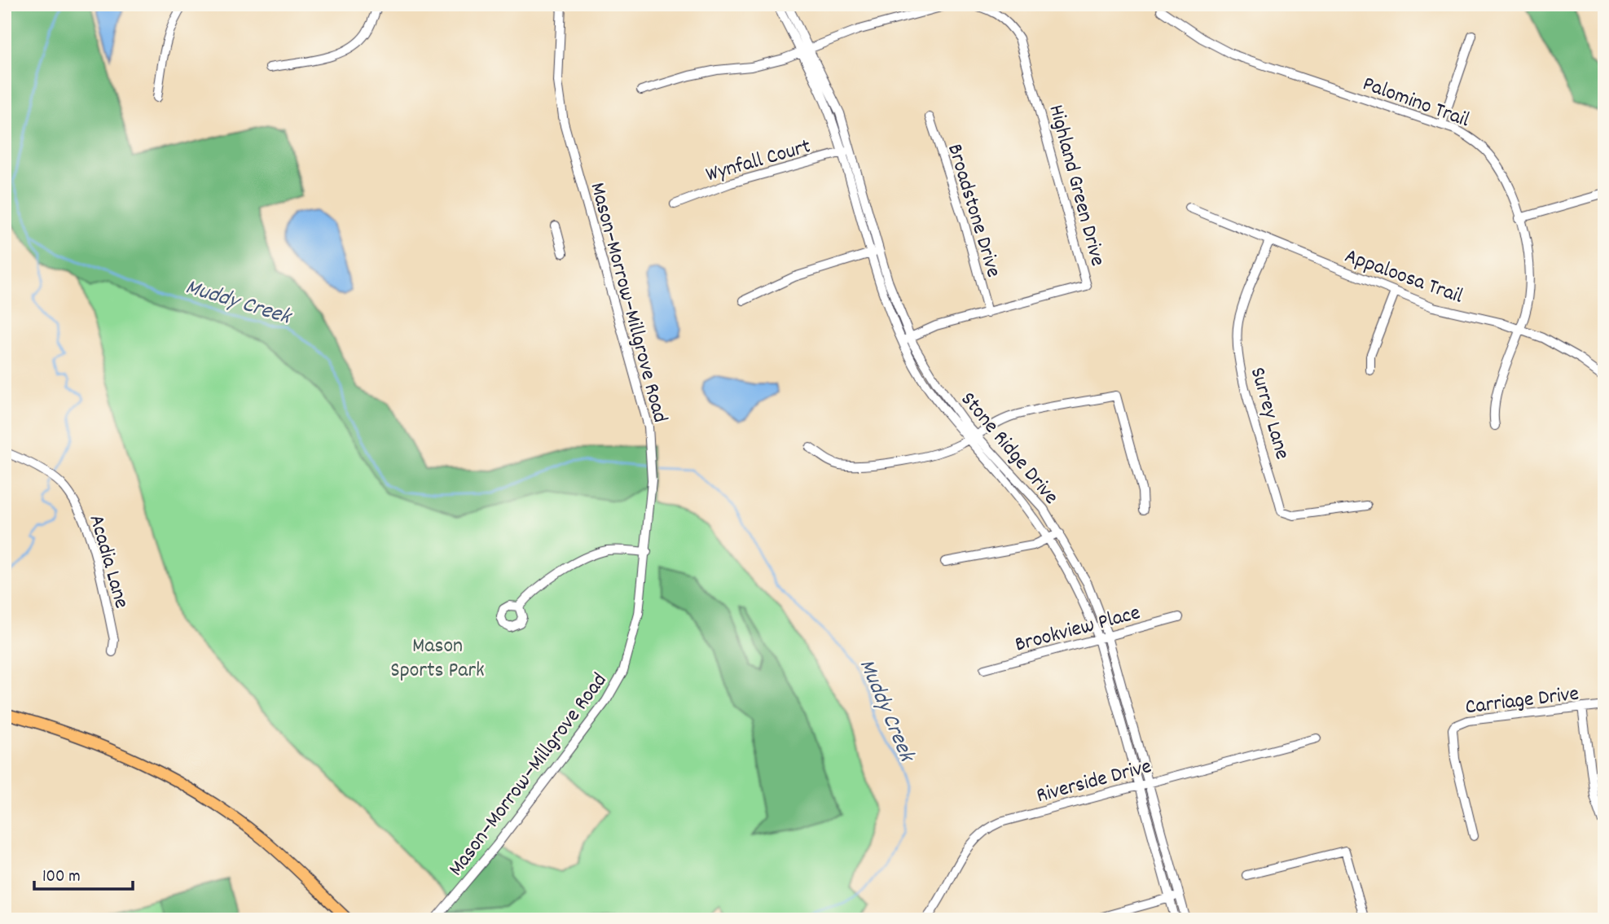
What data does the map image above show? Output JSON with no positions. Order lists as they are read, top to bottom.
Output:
{
  "streets": {
    "street": [
      "Palomino Trail",
      "Wynfall Court",
      "Highland Green Drive",
      "Broadstone Drive",
      "Appaloosa Trail",
      "Mason–Morrow–Millgrove Road",
      "Surrey Lane",
      "Stone Ridge Drive",
      "Acadia Lane",
      "Brookview Place",
      "Carriage Drive",
      "Riverside Drive"
    ]
  },
  "crossings": [
    ["Palomino Trail", "Appaloosa Trail"],
    ["Wynfall Court", "Stone Ridge Drive"],
    ["Highland Green Drive", "Broadstone Drive"],
    ["Highland Green Drive", "Stone Ridge Drive"],
    ["Appaloosa Trail", "Surrey Lane"],
    ["Stone Ridge Drive", "Brookview Place"],
    ["Stone Ridge Drive", "Riverside Drive"]
  ],
  "water": ["Muddy Creek"],
  "parks": ["Mason Sports Park"],
  "scale_bar": "100 m"
}
